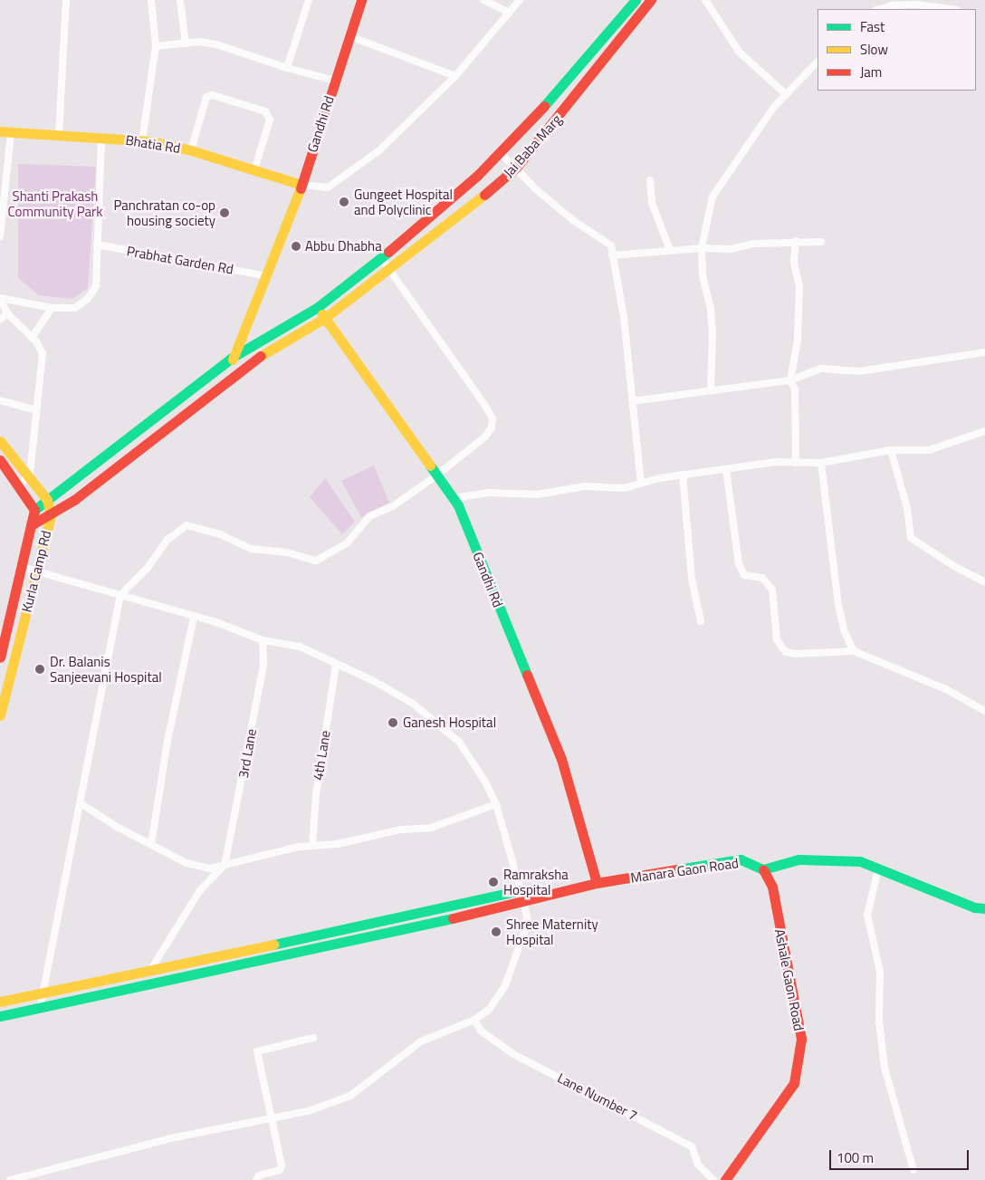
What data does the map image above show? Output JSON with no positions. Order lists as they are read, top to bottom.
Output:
{
  "streets": {
    "street": [
      "Gandhi Rd",
      "Bhatia Rd",
      "Jai Baba Marg",
      "Prabhat Garden Rd",
      "Kurla Camp Rd",
      "3rd Lane",
      "4th Lane",
      "Manara Gaon Road",
      "Ashale Gaon Road",
      "Lane Number 7"
    ]
  },
  "crossings": [
    ["Gandhi Rd", "Bhatia Rd"],
    ["Gandhi Rd", "Jai Baba Marg"],
    ["Gandhi Rd", "Prabhat Garden Rd"],
    ["Gandhi Rd", "Manara Gaon Road"],
    ["Jai Baba Marg", "Kurla Camp Rd"],
    ["Manara Gaon Road", "Ashale Gaon Road"]
  ],
  "parks": ["Shanti Prakash Community Park"],
  "places": [
    "Gungeet Hospital and Polyclinic",
    "Panchratan co-op housing society",
    "Abbu Dhabha",
    "Dr. Balanis Sanjeevani Hospital",
    "Ganesh Hospital",
    "Ramraksha Hospital",
    "Shree Maternity Hospital"
  ],
  "legend": ["Fast", "Slow", "Jam"],
  "scale_bar": "100 m"
}
